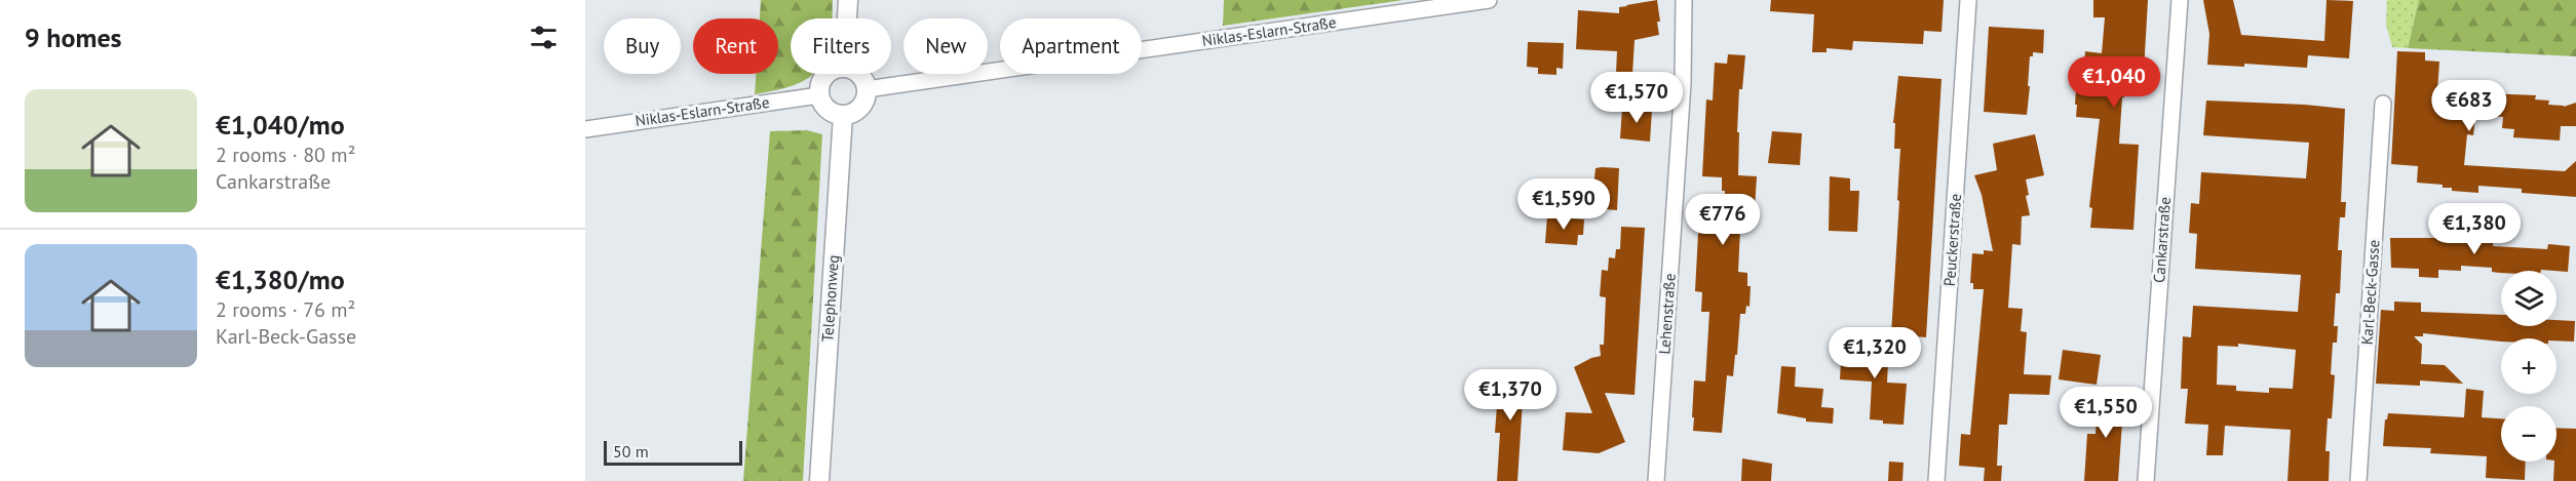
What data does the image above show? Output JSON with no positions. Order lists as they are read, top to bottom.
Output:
{
  "streets": {
    "street": [
      "Niklas-Eslarn-Straße",
      "Peuckerstraße",
      "Cankarstraße",
      "Karl-Beck-Gasse",
      "Telephonweg",
      "Lehenstraße"
    ]
  },
  "scale_bar": "50 m",
  "page": {
    "heading": "9 homes",
    "chip": [
      "Buy",
      "Rent",
      "Filters",
      "New",
      "Apartment"
    ],
    "price": [
      "€1,040",
      "€1,570",
      "€683",
      "€1,590",
      "€776",
      "€1,380",
      "€1,320",
      "€1,370",
      "€1,550"
    ],
    "list": [
      {
        "name": "€1,040/mo",
        "note": "2 rooms · 80 m² · Cankarstraße"
      },
      {
        "name": "€1,380/mo",
        "note": "2 rooms · 76 m² · Karl-Beck-Gasse"
      }
    ],
    "map_buttons": ["+", "−"],
    "scale": "50 m"
  }
}
